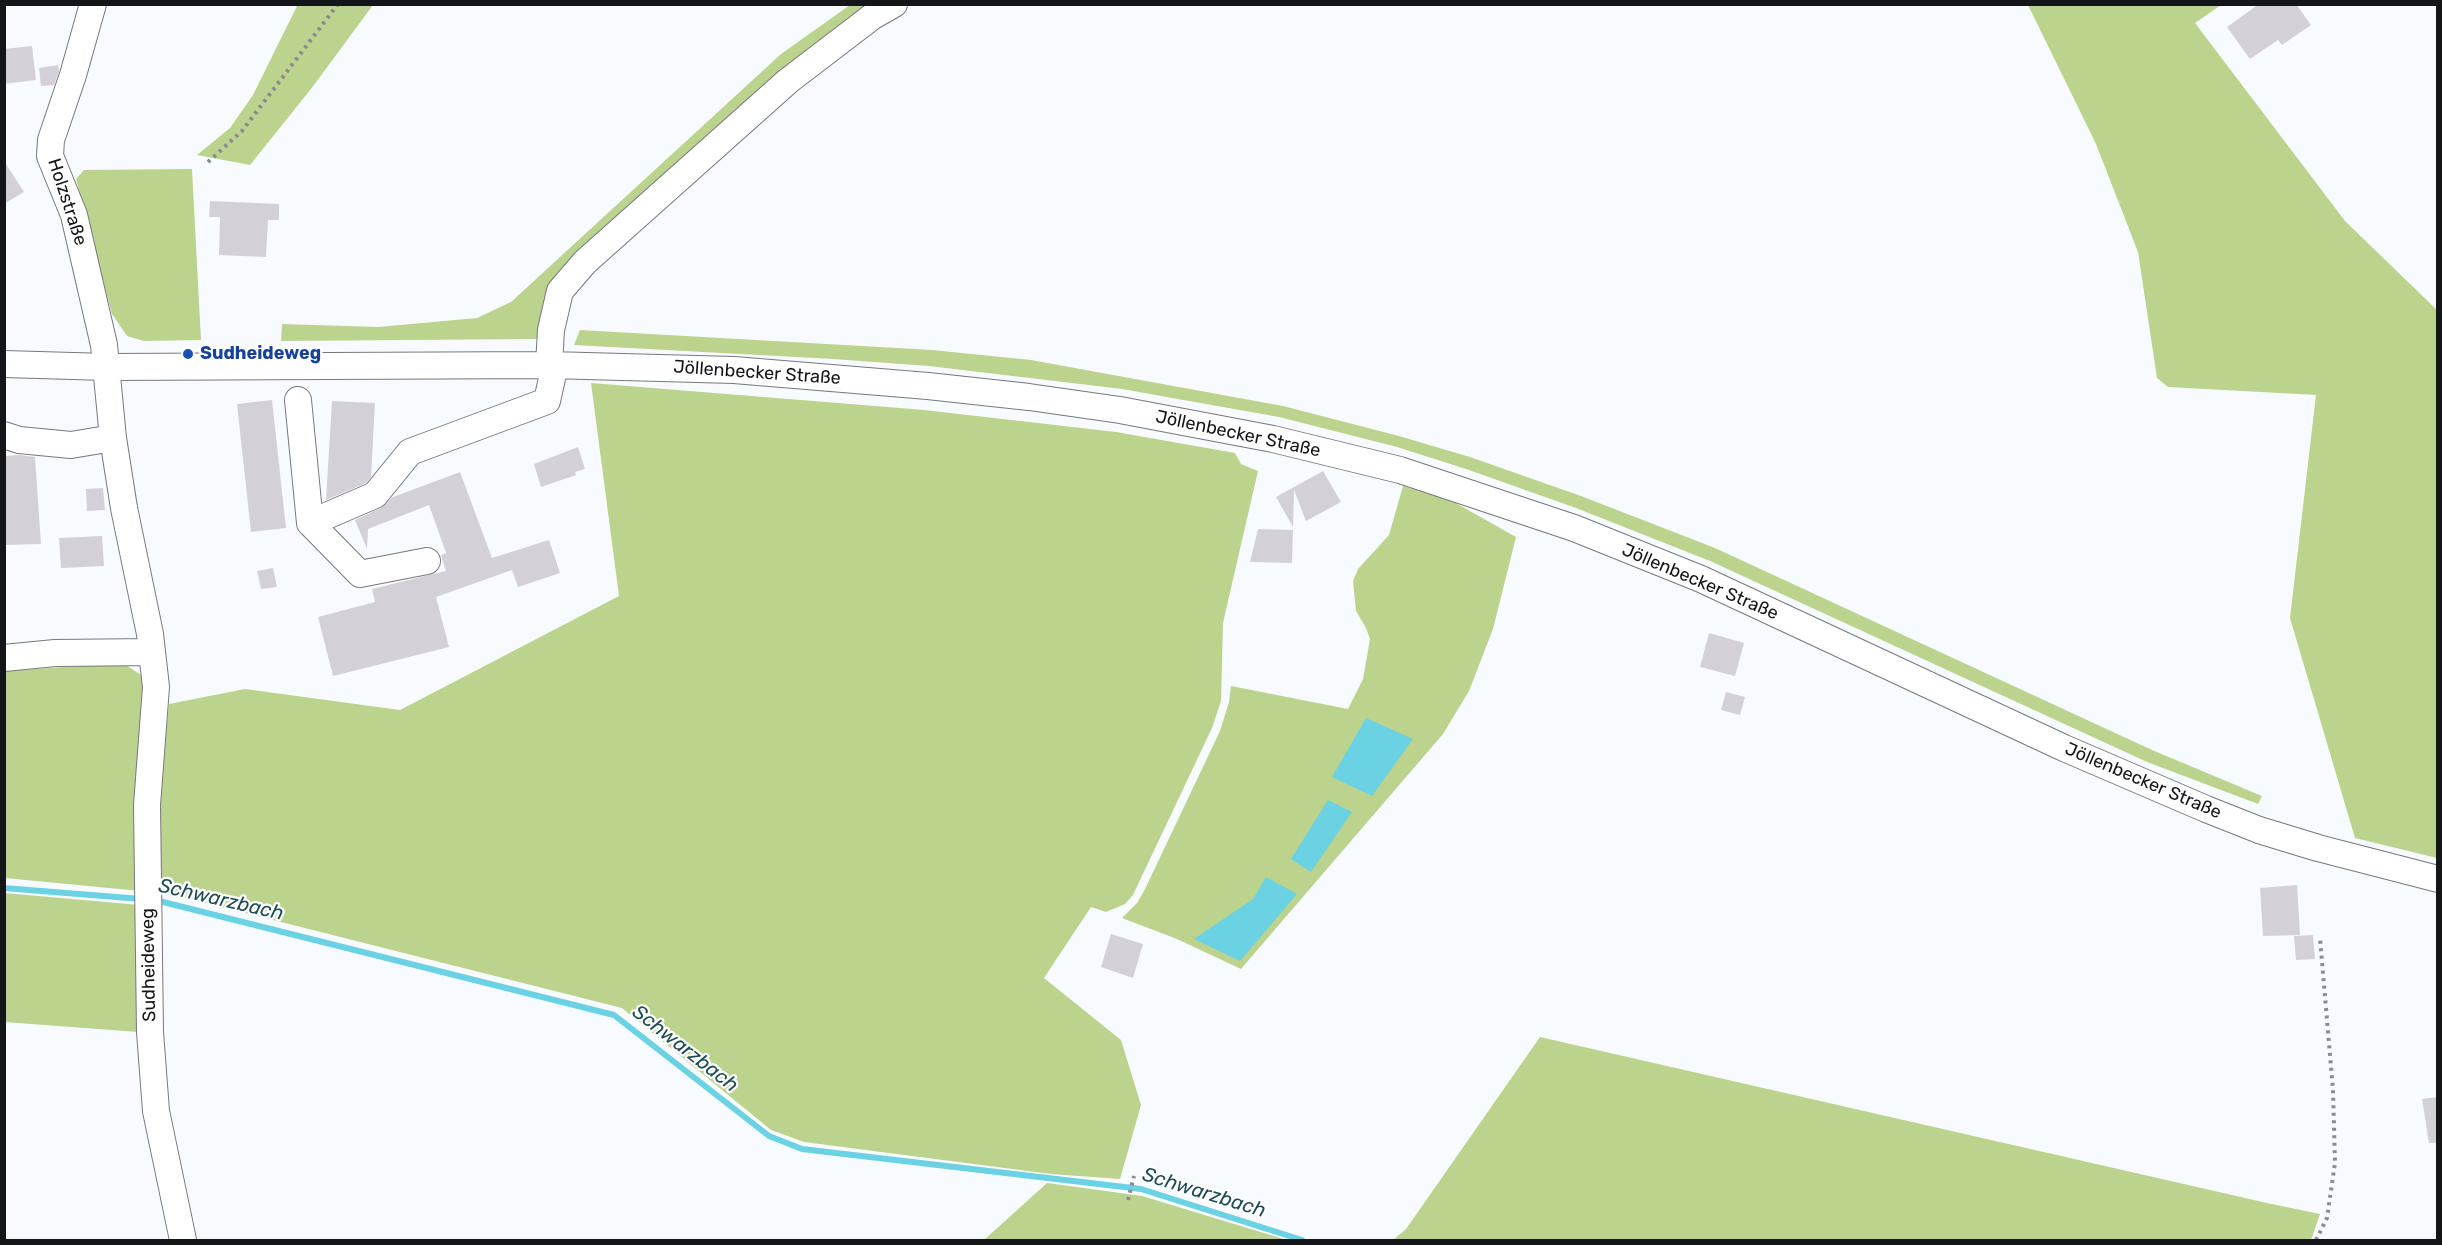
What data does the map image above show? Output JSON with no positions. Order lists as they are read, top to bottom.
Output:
{
  "streets": {
    "street": ["Holzstraße", "Jöllenbecker Straße", "Sudheideweg"]
  },
  "crossings": [
    ["Holzstraße", "Jöllenbecker Straße"],
    ["Holzstraße", "Sudheideweg"],
    ["Jöllenbecker Straße", "Sudheideweg"]
  ],
  "water": ["Schwarzbach"],
  "places": ["Sudheideweg"]
}
